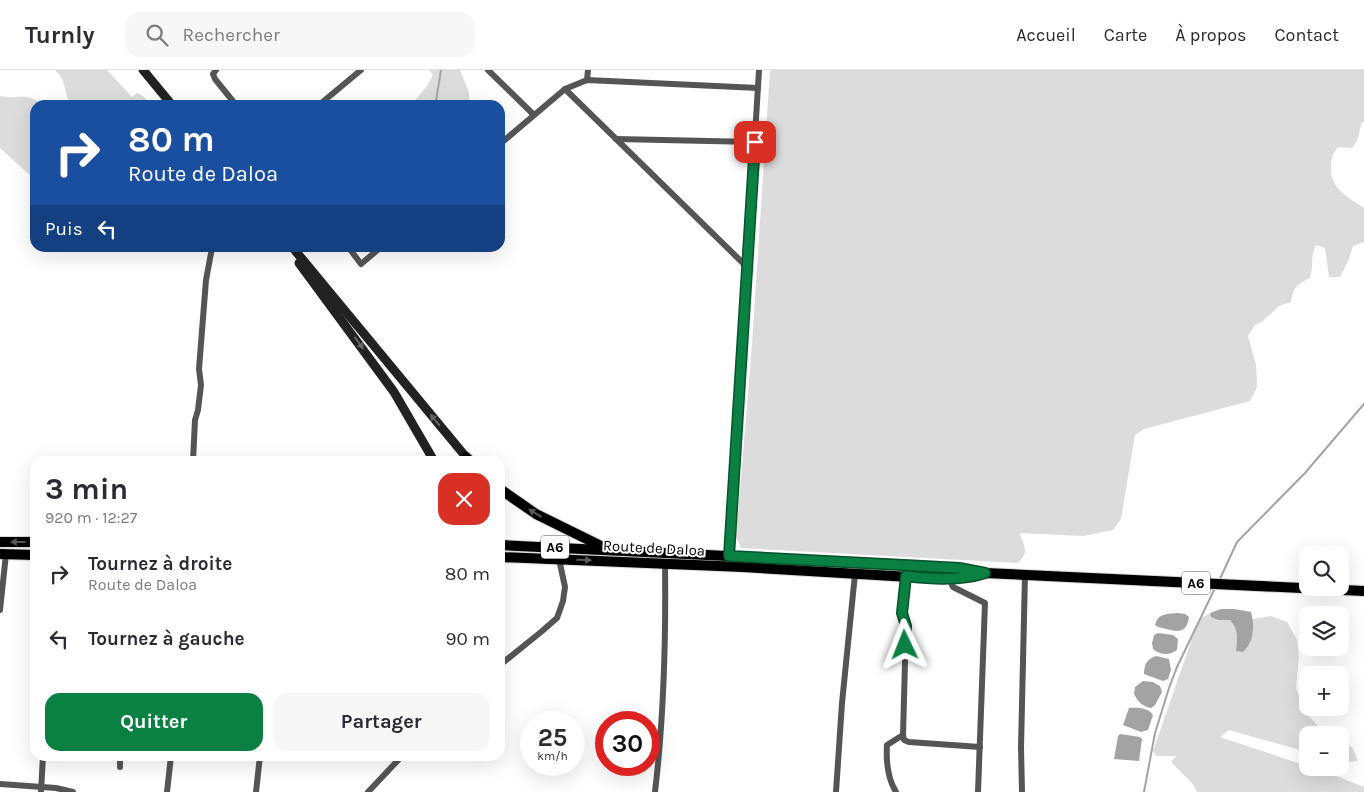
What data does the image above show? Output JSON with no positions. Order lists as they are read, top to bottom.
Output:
{
  "streets": {
    "highway": ["A6", "Route de Daloa"]
  },
  "crossings": [
    ["A6", "Route de Daloa"]
  ],
  "page": {
    "header": "Turnly",
    "search": "Rechercher",
    "nav": [
      "Accueil",
      "Carte",
      "À propos",
      "Contact"
    ],
    "turn": ["80 m", "Route de Daloa"],
    "then": "Puis",
    "heading": ["3 min", "920 m · 12:27"],
    "list": [
      {
        "name": "Tournez à droite",
        "note": "Route de Daloa",
        "value": "80 m"
      },
      {
        "name": "Tournez à gauche",
        "value": "90 m"
      }
    ],
    "map_buttons": ["+", "−"],
    "buttons": ["Quitter", "Partager"],
    "speed": "25 km/h",
    "limit": "30"
  }
}
